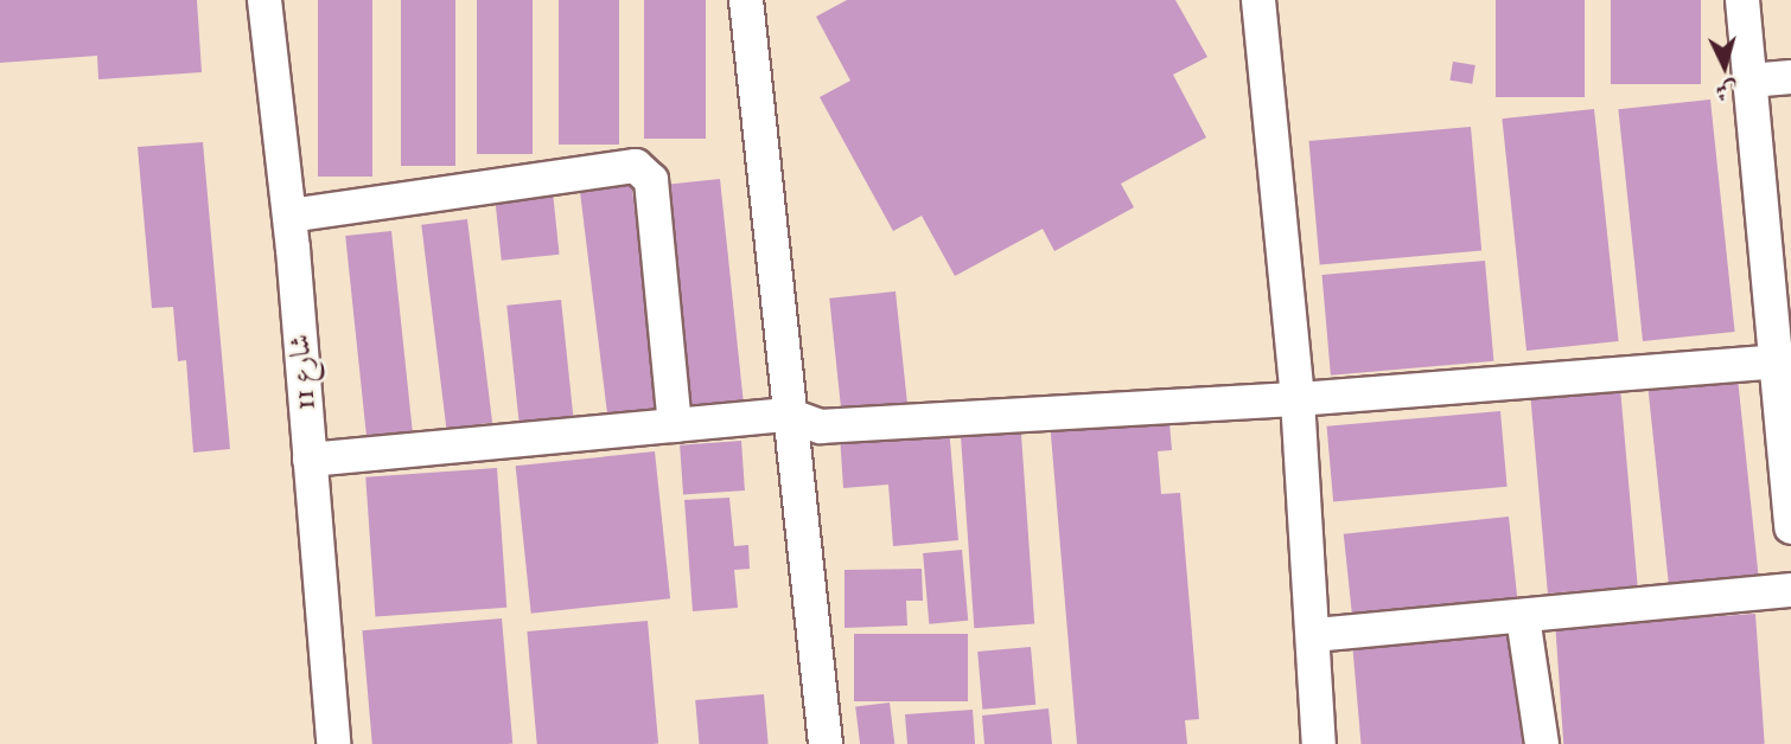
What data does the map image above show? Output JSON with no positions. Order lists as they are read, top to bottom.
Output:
{
  "streets": {
    "street": ["شارع 11"]
  },
  "north": "bottom"
}
